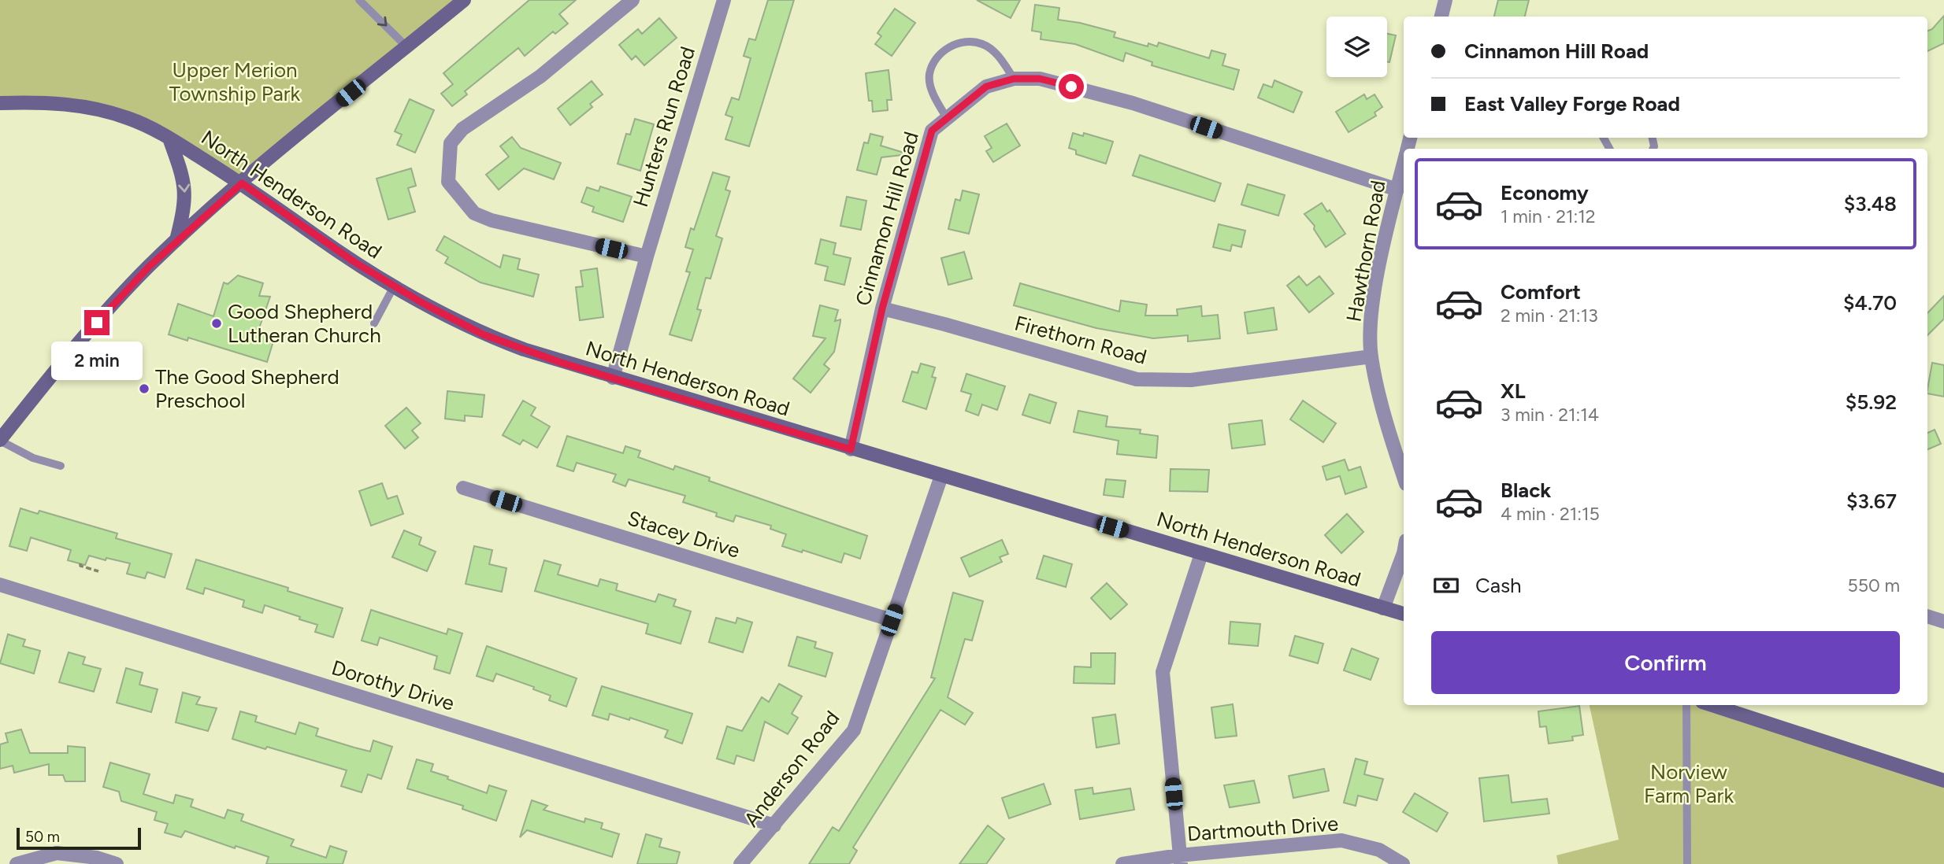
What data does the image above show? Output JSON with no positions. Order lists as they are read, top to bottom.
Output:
{
  "streets": {
    "street": [
      "Hunters Run Road",
      "North Henderson Road",
      "Cinnamon Hill Road",
      "Hawthorn Road",
      "Firethorn Road",
      "Stacey Drive",
      "Dorothy Drive",
      "Anderson Road",
      "Dartmouth Drive"
    ]
  },
  "crossings": [
    ["Hunters Run Road", "North Henderson Road"],
    ["North Henderson Road", "Cinnamon Hill Road"],
    ["North Henderson Road", "Anderson Road"],
    ["Cinnamon Hill Road", "Hawthorn Road"],
    ["Cinnamon Hill Road", "Firethorn Road"],
    ["Hawthorn Road", "Firethorn Road"],
    ["Stacey Drive", "Anderson Road"],
    ["Dorothy Drive", "Anderson Road"]
  ],
  "parks": ["Upper Merion Township Park", "Norview Farm Park"],
  "places": ["Good Shepherd Lutheran Church", "The Good Shepherd Preschool"],
  "scale_bar": "50 m",
  "page": {
    "banner": ["Cinnamon Hill Road", "East Valley Forge Road"],
    "list": [
      {
        "name": "Economy",
        "note": "1 min · 21:12",
        "value": "$3.48"
      },
      {
        "name": "Comfort",
        "note": "2 min · 21:13",
        "value": "$4.70"
      },
      {
        "name": "XL",
        "note": "3 min · 21:14",
        "value": "$5.92"
      },
      {
        "name": "Black",
        "note": "4 min · 21:15",
        "value": "$3.67"
      }
    ],
    "bubble": "2 min",
    "pay": ["Cash", "550 m"],
    "buttons": "Confirm",
    "scale": "50 m"
  }
}
